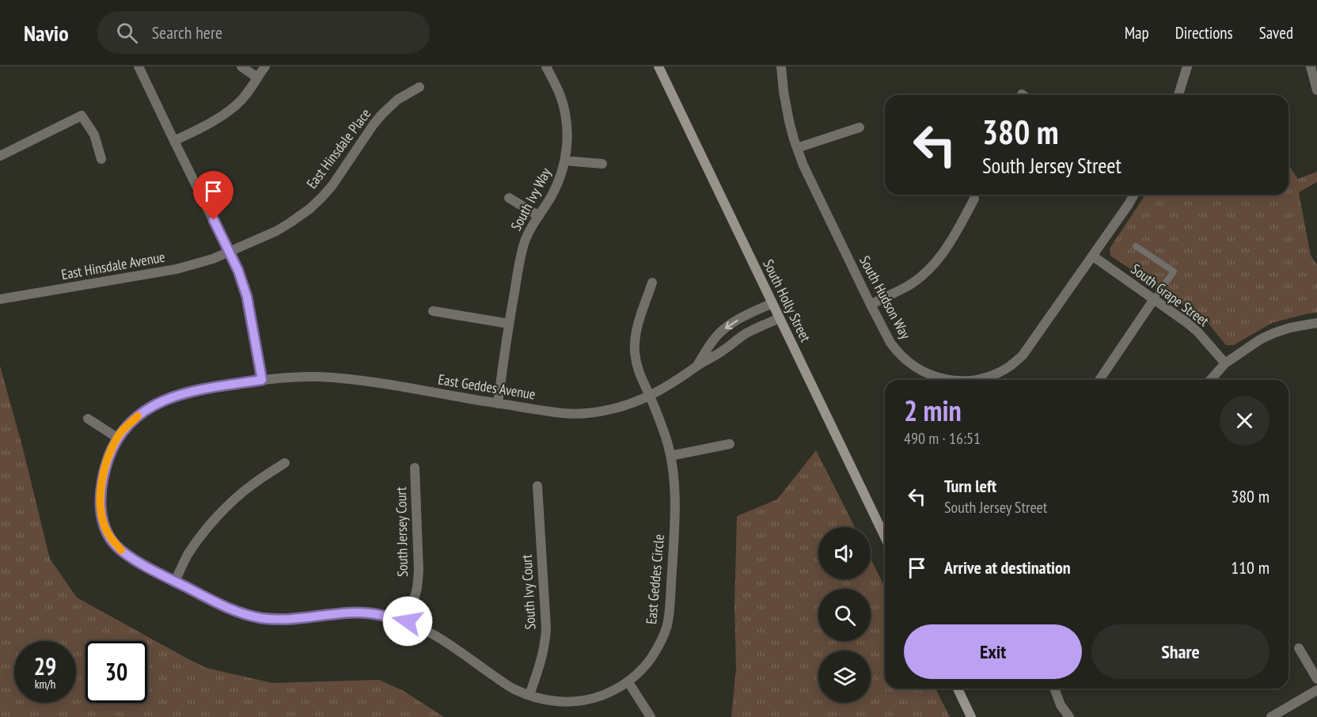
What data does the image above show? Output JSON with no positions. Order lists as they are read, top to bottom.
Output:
{
  "streets": {
    "main road": ["South Holly Street"],
    "street": [
      "East Hinsdale Place",
      "South Ivy Way",
      "East Hinsdale Avenue",
      "South Grape Street",
      "South Hudson Way",
      "East Geddes Avenue",
      "South Jersey Court",
      "East Geddes Circle",
      "South Ivy Court"
    ]
  },
  "crossings": [
    ["East Hinsdale Place", "East Hinsdale Avenue"],
    ["South Ivy Way", "East Geddes Avenue"],
    ["South Grape Street", "South Hudson Way"],
    ["South Holly Street", "East Geddes Avenue"],
    ["East Geddes Avenue", "East Geddes Circle"],
    ["South Jersey Court", "East Geddes Circle"],
    ["East Geddes Circle", "South Ivy Court"]
  ],
  "page": {
    "header": "Navio",
    "search": "Search here",
    "nav": ["Map", "Directions", "Saved"],
    "turn": ["380 m", "South Jersey Street"],
    "heading": ["2 min", "490 m · 16:51"],
    "list": [
      {
        "name": "Turn left",
        "note": "South Jersey Street",
        "value": "380 m"
      },
      {
        "name": "Arrive at destination",
        "value": "110 m"
      }
    ],
    "buttons": ["Exit", "Share"],
    "speed": "29 km/h",
    "limit": "30"
  }
}
